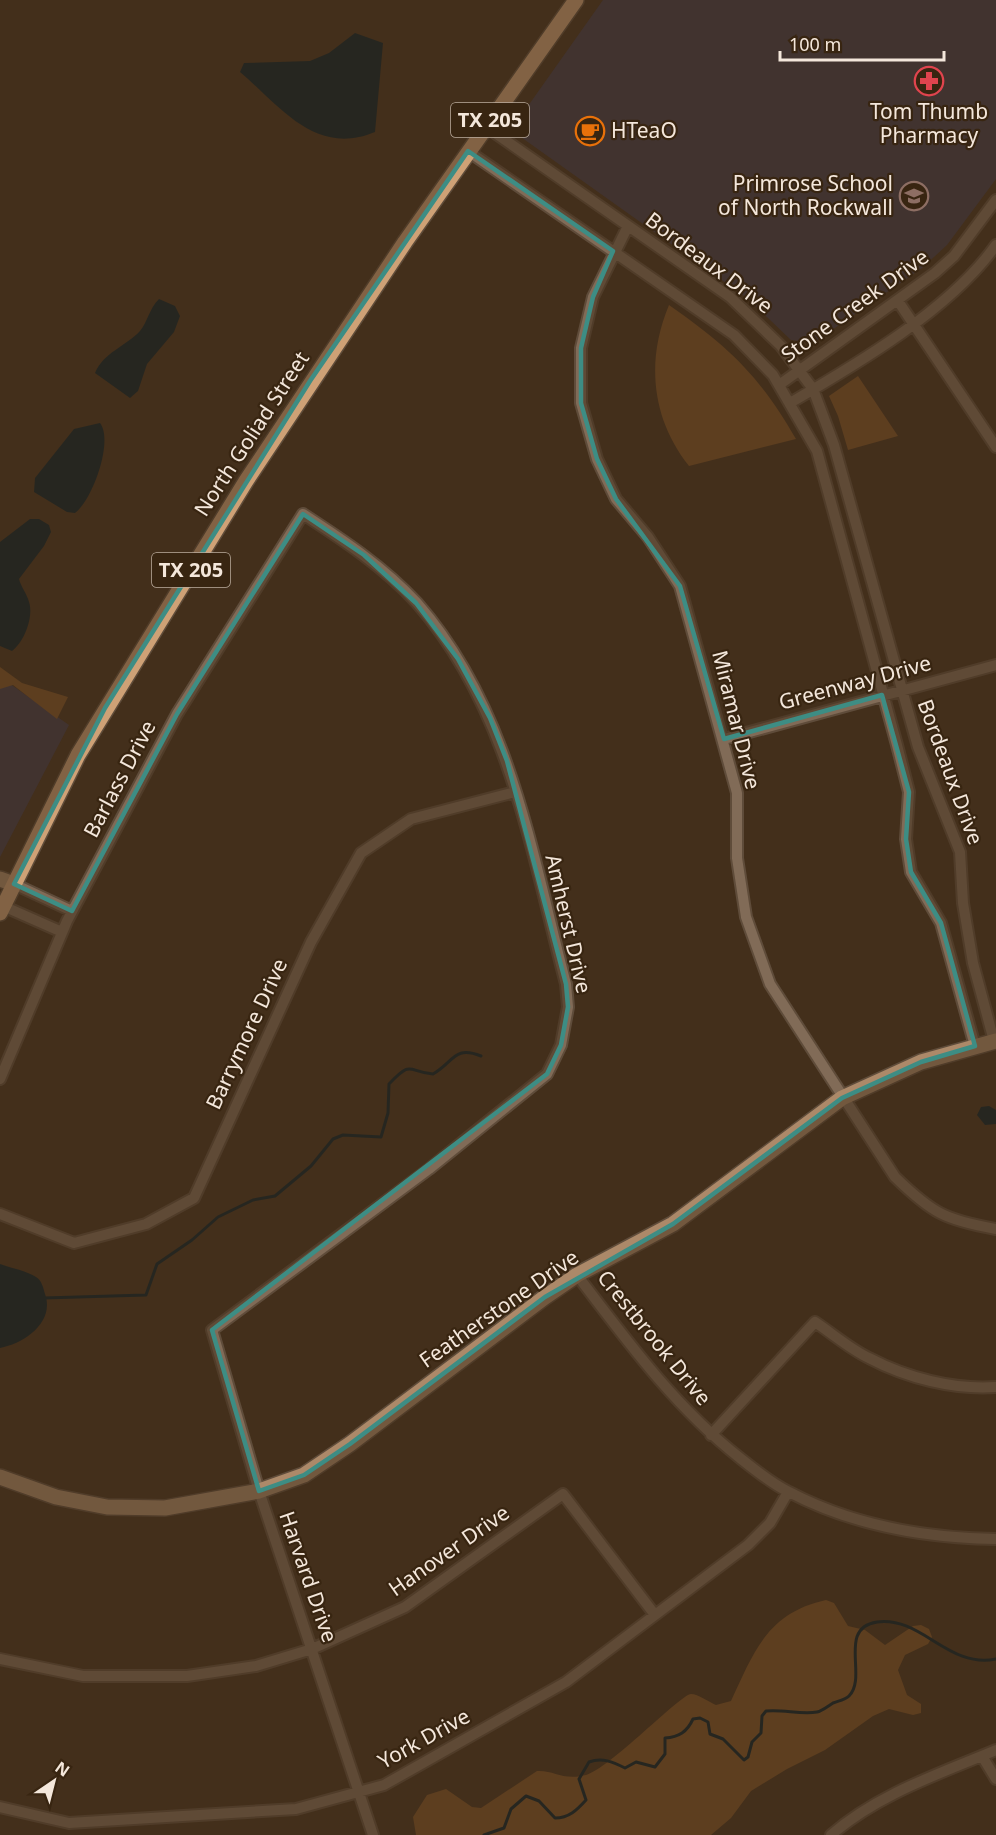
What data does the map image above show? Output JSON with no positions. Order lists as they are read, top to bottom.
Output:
{
  "streets": {
    "main road": ["TX 205", "North Goliad Street"],
    "street": [
      "Bordeaux Drive",
      "Stone Creek Drive",
      "Greenway Drive",
      "Miramar Drive",
      "Barlass Drive",
      "Amherst Drive",
      "Barrymore Drive",
      "Featherstone Drive",
      "Crestbrook Drive",
      "Hanover Drive",
      "Harvard Drive",
      "York Drive"
    ]
  },
  "crossings": [
    ["Bordeaux Drive", "Stone Creek Drive"],
    ["Bordeaux Drive", "North Goliad Street"],
    ["Bordeaux Drive", "Greenway Drive"],
    ["Bordeaux Drive", "Miramar Drive"],
    ["Bordeaux Drive", "Featherstone Drive"],
    ["Greenway Drive", "Miramar Drive"],
    ["Miramar Drive", "Featherstone Drive"],
    ["Barlass Drive", "Amherst Drive"],
    ["Amherst Drive", "Barrymore Drive"],
    ["Amherst Drive", "Harvard Drive"],
    ["Featherstone Drive", "Crestbrook Drive"],
    ["Featherstone Drive", "Harvard Drive"],
    ["Crestbrook Drive", "York Drive"],
    ["Hanover Drive", "Harvard Drive"],
    ["Hanover Drive", "York Drive"],
    ["Harvard Drive", "York Drive"]
  ],
  "places": {
    "pharmacy": ["Tom Thumb Pharmacy"],
    "cafe": ["HTeaO"],
    "school or university": ["Primrose School of North Rockwall"]
  },
  "scale_bar": "100 m",
  "north": "top right"
}
